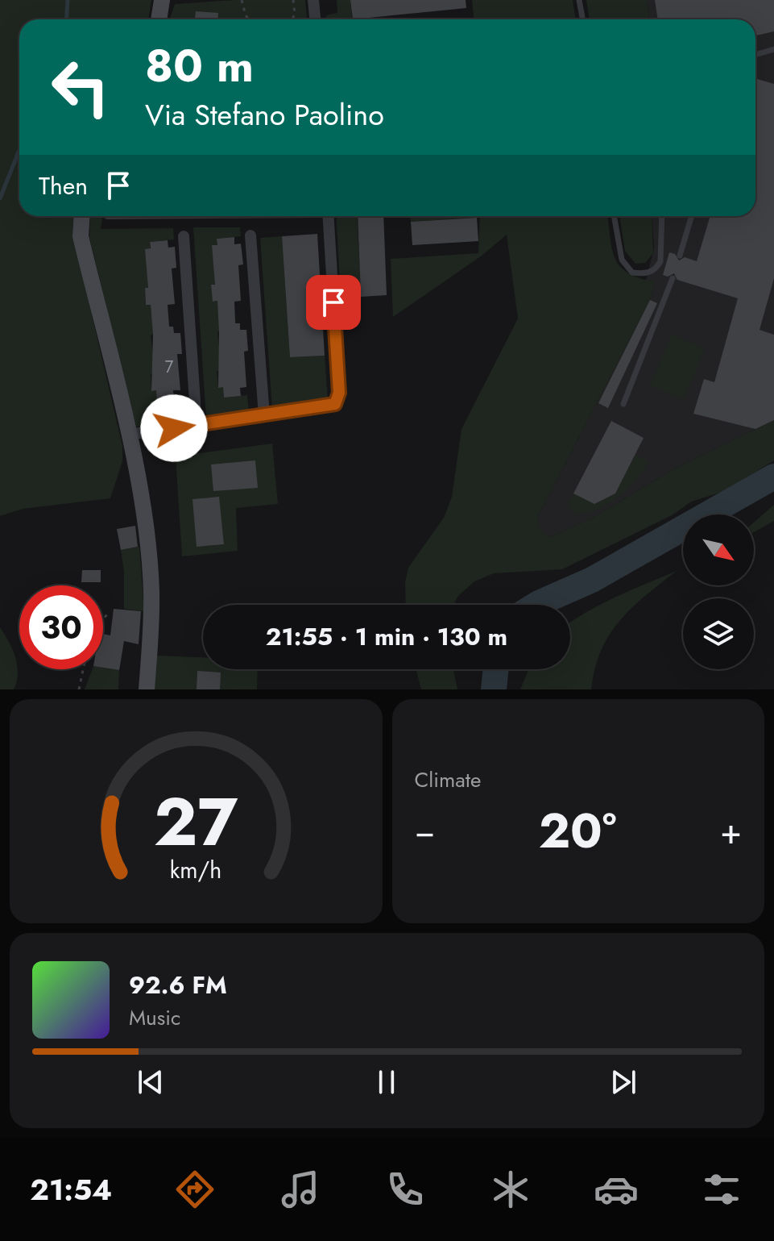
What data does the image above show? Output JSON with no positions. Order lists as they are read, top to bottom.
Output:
{
  "house_numbers": ["7"],
  "north": "bottom right",
  "page": {
    "turn": ["80 m", "Via Stefano Paolino"],
    "then": "Then",
    "limit": "30",
    "trip": "21:55 · 1 min · 130 m",
    "tile": "Climate",
    "heat": ["−", "20°", "+"],
    "song": ["92.6 FM", "Music"],
    "tabs": "21:54",
    "gauge": ["27", "km/h"]
  }
}
